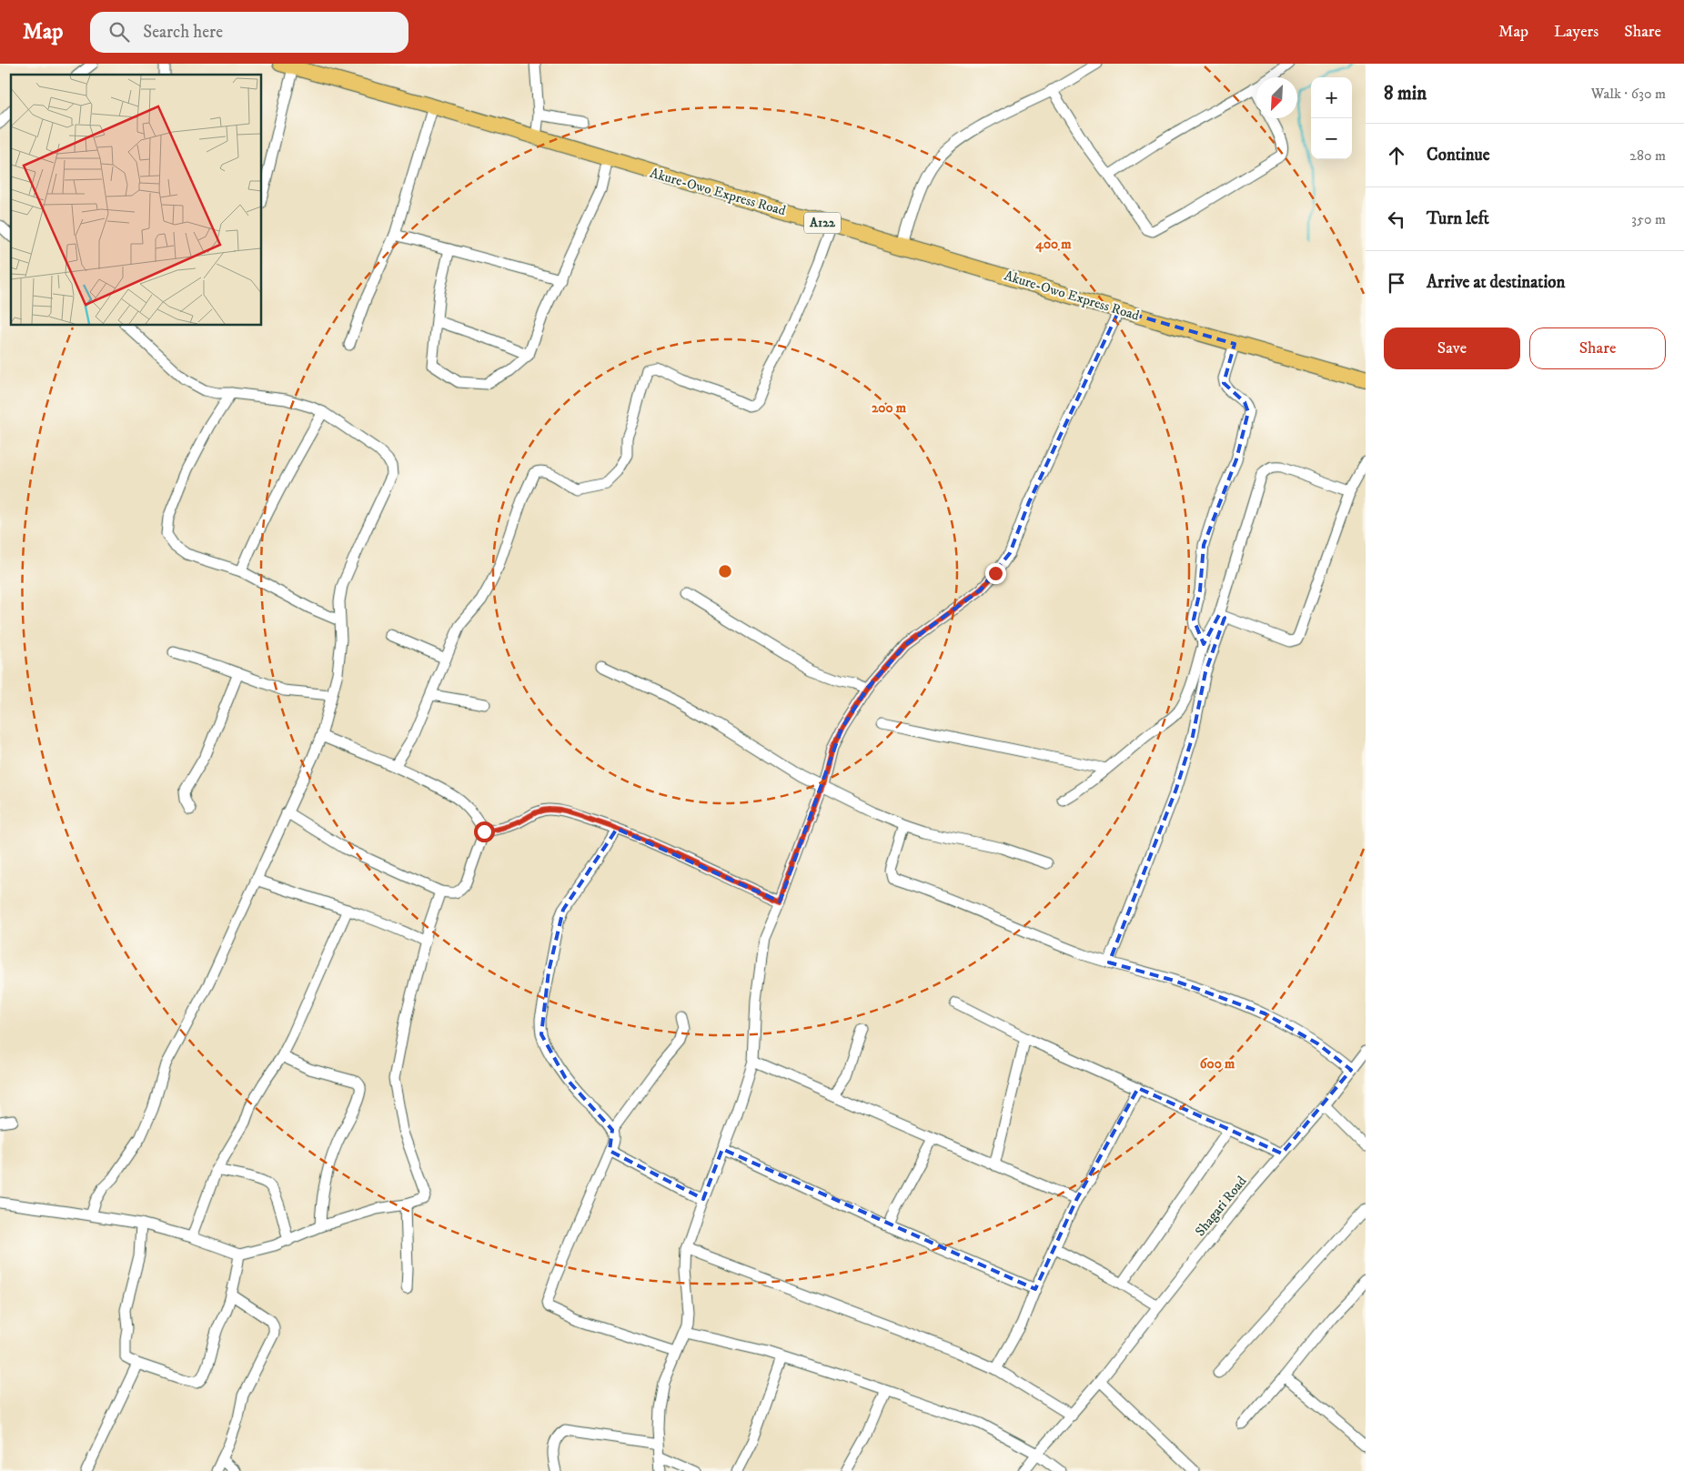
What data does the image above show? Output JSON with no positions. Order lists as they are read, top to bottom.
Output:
{
  "streets": {
    "highway": ["Akure-Owo Express Road", "A122"],
    "street": ["Shagari Road"]
  },
  "north": "bottom left",
  "page": {
    "header": "Map",
    "search": "Search here",
    "nav": ["Map", "Layers", "Share"],
    "heading": ["8 min", "Walk · 630 m"],
    "map_buttons": ["+", "−"],
    "list": [
      ["Continue", "280 m"],
      ["Turn left", "350 m"],
      "Arrive at destination"
    ],
    "buttons": ["Save", "Share"]
  },
  "rings": ["400 m", "200 m", "600 m"]
}
